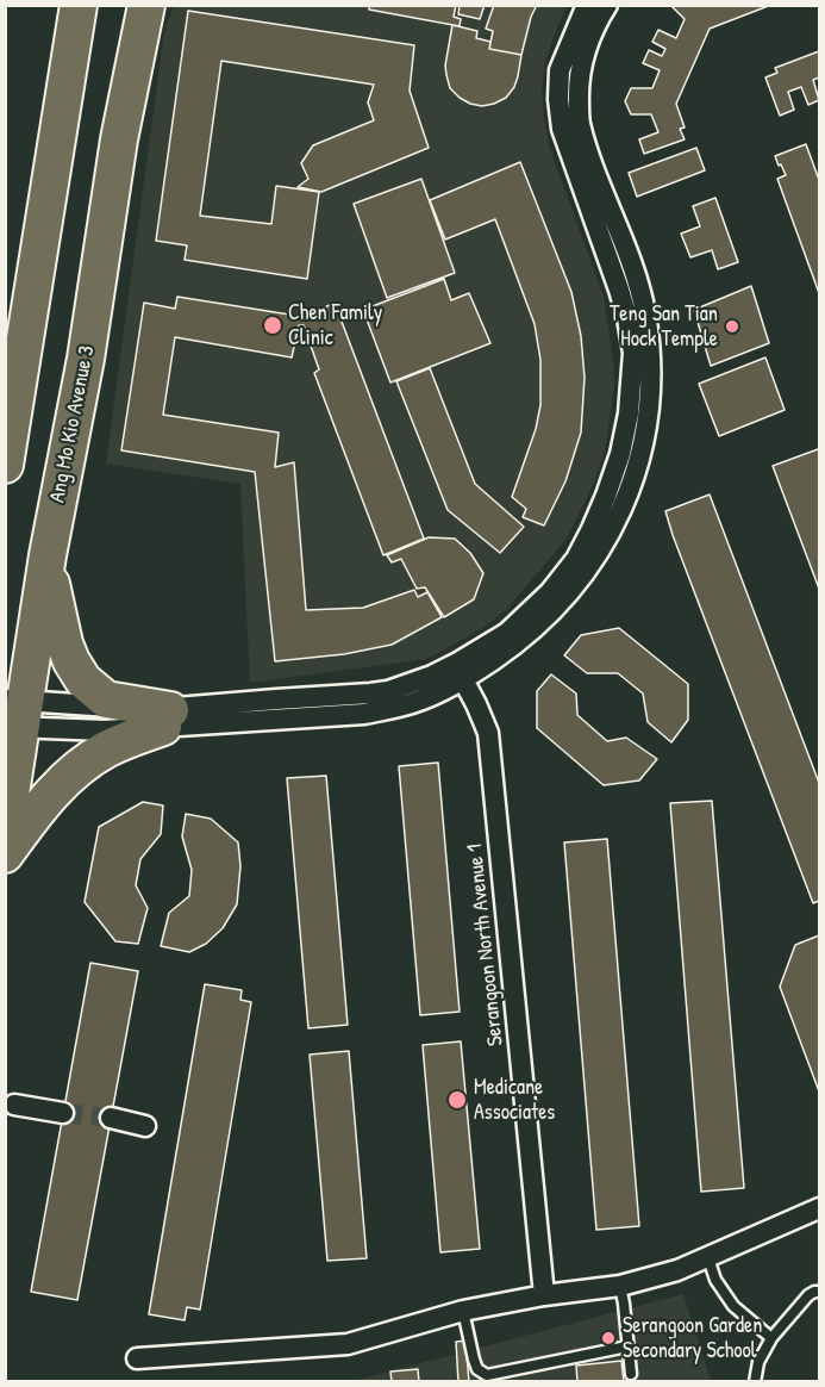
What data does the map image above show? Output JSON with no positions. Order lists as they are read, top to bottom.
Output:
{
  "streets": {
    "highway": ["Ang Mo Kio Avenue 3"],
    "street": ["Serangoon North Avenue 1"]
  },
  "places": [
    "Chen Family Clinic",
    "Teng San Tian Hock Temple",
    "Medicane Associates",
    "Serangoon Garden Secondary School"
  ]
}
